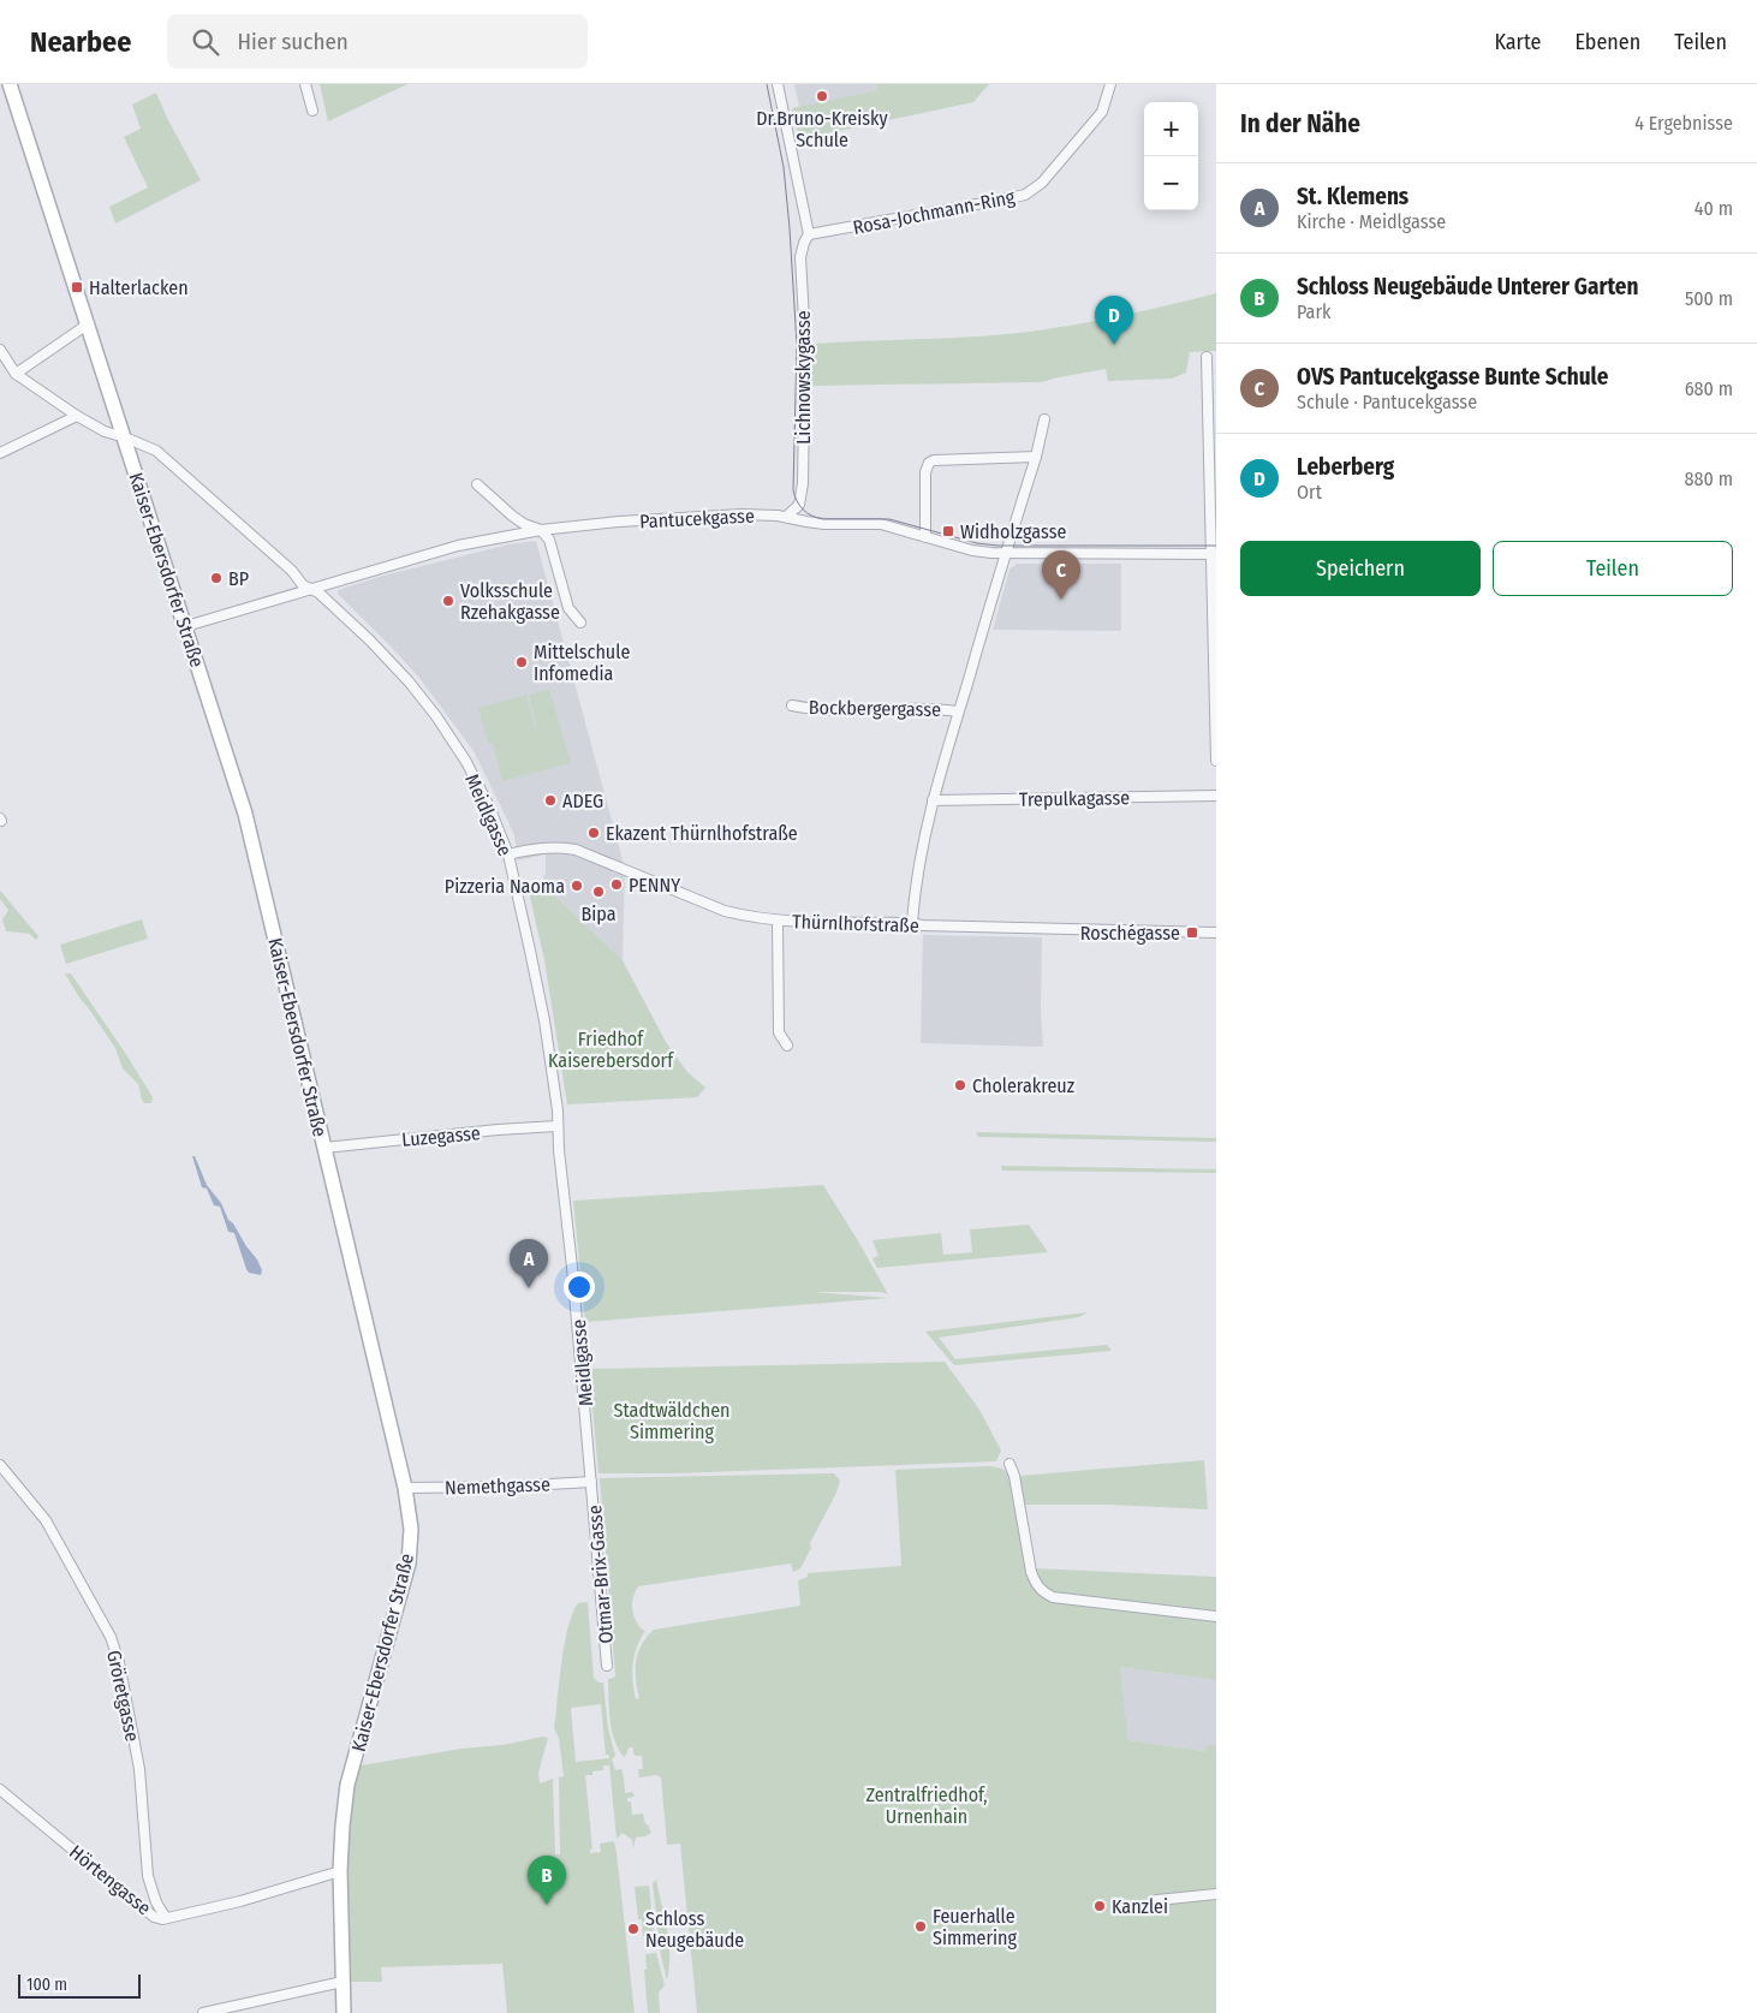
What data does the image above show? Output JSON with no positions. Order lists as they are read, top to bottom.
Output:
{
  "streets": {
    "main road": ["Kaiser-Ebersdorfer Straße"],
    "street": [
      "Rosa-Jochmann-Ring",
      "Lichnowskygasse",
      "Pantucekgasse",
      "Bockbergergasse",
      "Trepulkagasse",
      "Meidlgasse",
      "Thürnlhofstraße",
      "Luzegasse",
      "Nemethgasse",
      "Otmar-Brix-Gasse",
      "Gröretgasse",
      "Hörtengasse"
    ]
  },
  "crossings": [
    ["Rosa-Jochmann-Ring", "Lichnowskygasse"],
    ["Lichnowskygasse", "Pantucekgasse"],
    ["Pantucekgasse", "Kaiser-Ebersdorfer Straße"],
    ["Pantucekgasse", "Meidlgasse"],
    ["Kaiser-Ebersdorfer Straße", "Meidlgasse"],
    ["Kaiser-Ebersdorfer Straße", "Luzegasse"],
    ["Kaiser-Ebersdorfer Straße", "Nemethgasse"],
    ["Kaiser-Ebersdorfer Straße", "Hörtengasse"],
    ["Meidlgasse", "Thürnlhofstraße"],
    ["Meidlgasse", "Luzegasse"],
    ["Meidlgasse", "Nemethgasse"],
    ["Meidlgasse", "Otmar-Brix-Gasse"],
    ["Nemethgasse", "Otmar-Brix-Gasse"],
    ["Gröretgasse", "Hörtengasse"]
  ],
  "parks": ["Friedhof Kaiserebersdorf", "Stadtwäldchen Simmering", "Zentralfriedhof, Urnenhain"],
  "places": {
    "other": [
      "Dr.Bruno-Kreisky Schule",
      "BP",
      "Volksschule Rzehakgasse",
      "Mittelschule Infomedia",
      "ADEG",
      "Ekazent Thürnlhofstraße",
      "PENNY",
      "Pizzeria Naoma",
      "Bipa",
      "Cholerakreuz",
      "Kanzlei",
      "Feuerhalle Simmering",
      "Schloss Neugebäude"
    ],
    "transit": ["Halterlacken", "Widholzgasse", "Roschégasse"]
  },
  "scale_bar": "100 m",
  "page": {
    "header": "Nearbee",
    "search": "Hier suchen",
    "nav": ["Karte", "Ebenen", "Teilen"],
    "heading": ["In der Nähe", "4 Ergebnisse"],
    "map_buttons": ["+", "−"],
    "list": [
      {
        "mark": "A",
        "name": "St. Klemens",
        "note": "Kirche · Meidlgasse",
        "value": "40 m"
      },
      {
        "mark": "B",
        "name": "Schloss Neugebäude Unterer Garten",
        "note": "Park",
        "value": "500 m"
      },
      {
        "mark": "C",
        "name": "OVS Pantucekgasse Bunte Schule",
        "note": "Schule · Pantucekgasse",
        "value": "680 m"
      },
      {
        "mark": "D",
        "name": "Leberberg",
        "note": "Ort",
        "value": "880 m"
      }
    ],
    "pins": [
      "D",
      "C",
      "A",
      "B"
    ],
    "buttons": ["Speichern", "Teilen"],
    "scale": "100 m"
  }
}
